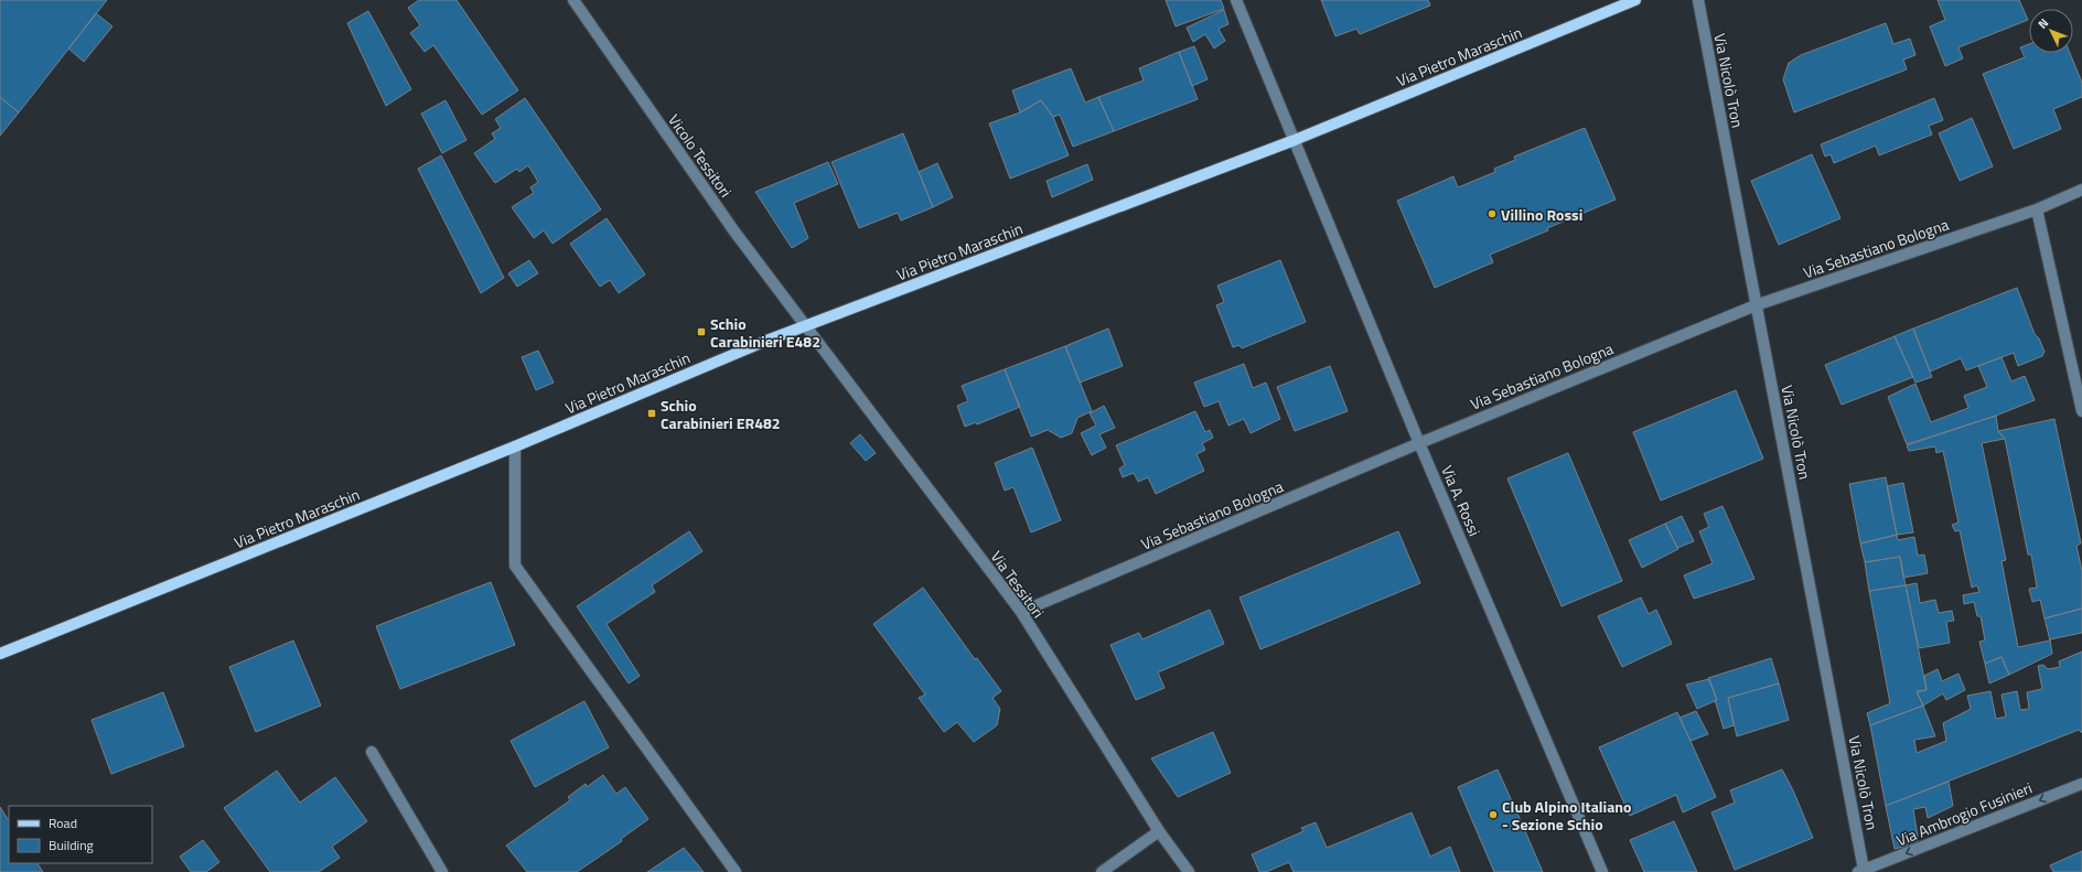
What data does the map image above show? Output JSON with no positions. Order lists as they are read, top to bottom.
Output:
{
  "streets": {
    "main road": ["Via Pietro Maraschin"],
    "street": [
      "Via Nicolò Tron",
      "Vicolo Tessitori",
      "Via Sebastiano Bologna",
      "Via A. Rossi",
      "Via Tessitori",
      "Via Ambrogio Fusinieri"
    ]
  },
  "crossings": [
    ["Via Pietro Maraschin", "Vicolo Tessitori"],
    ["Via Pietro Maraschin", "Via A. Rossi"],
    ["Via Pietro Maraschin", "Via Tessitori"],
    ["Via Nicolò Tron", "Via Sebastiano Bologna"],
    ["Via Nicolò Tron", "Via Ambrogio Fusinieri"],
    ["Vicolo Tessitori", "Via Tessitori"],
    ["Via Sebastiano Bologna", "Via A. Rossi"],
    ["Via Sebastiano Bologna", "Via Tessitori"]
  ],
  "one_way": ["Via Ambrogio Fusinieri"],
  "places": {
    "other": ["Villino Rossi", "Club Alpino Italiano - Sezione Schio"],
    "transit": ["Schio Carabinieri E482", "Schio Carabinieri ER482"]
  },
  "legend": ["Road", "Building"],
  "north": "top left"
}
